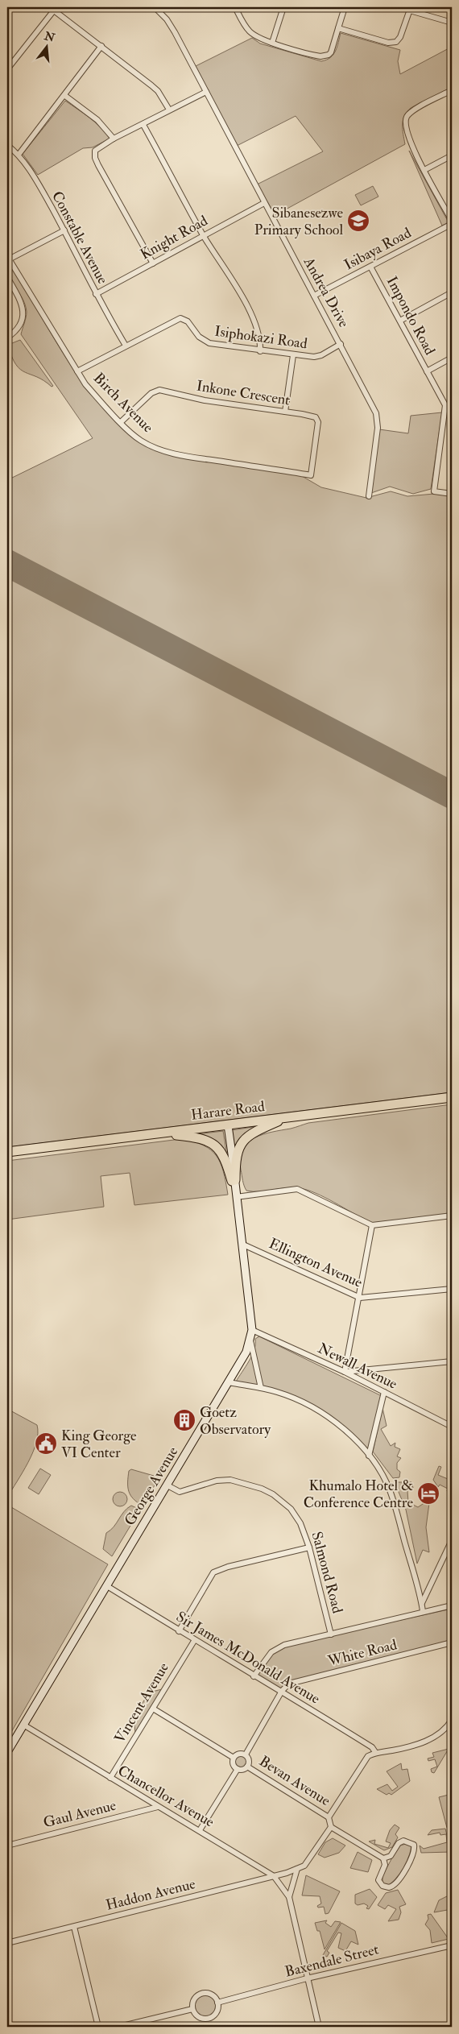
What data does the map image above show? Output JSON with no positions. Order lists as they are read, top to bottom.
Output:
{
  "streets": {
    "highway": ["Harare Road"],
    "main road": ["George Avenue"],
    "street": [
      "Constable Avenue",
      "Knight Road",
      "Isibaya Road",
      "Andrea Drive",
      "Impondo Road",
      "Isiphokazi Road",
      "Inkone Crescent",
      "Birch Avenue",
      "Ellington Avenue",
      "Newall Avenue",
      "Salmond Road",
      "White Road",
      "Sir James McDonald Avenue",
      "Vincent Avenue",
      "Bevan Avenue",
      "Chancellor Avenue",
      "Gaul Avenue",
      "Haddon Avenue",
      "Baxendale Street"
    ]
  },
  "crossings": [
    ["Constable Avenue", "Knight Road"],
    ["Constable Avenue", "Isiphokazi Road"],
    ["Knight Road", "Andrea Drive"],
    ["Isibaya Road", "Andrea Drive"],
    ["Isibaya Road", "Impondo Road"],
    ["Andrea Drive", "Isiphokazi Road"],
    ["Isiphokazi Road", "Birch Avenue"],
    ["Inkone Crescent", "Birch Avenue"],
    ["Harare Road", "George Avenue"],
    ["Ellington Avenue", "George Avenue"],
    ["Newall Avenue", "George Avenue"],
    ["George Avenue", "Salmond Road"],
    ["George Avenue", "Sir James McDonald Avenue"],
    ["George Avenue", "Chancellor Avenue"],
    ["White Road", "Sir James McDonald Avenue"],
    ["Sir James McDonald Avenue", "Vincent Avenue"],
    ["Vincent Avenue", "Chancellor Avenue"],
    ["Chancellor Avenue", "Gaul Avenue"],
    ["Chancellor Avenue", "Haddon Avenue"]
  ],
  "places": {
    "school or university": ["Sibanesezwe Primary School"],
    "building": ["Goetz Observatory"],
    "public building": ["King George VI Center"],
    "hotel": ["Khumalo Hotel & Conference Centre"]
  },
  "north": "top"
}
